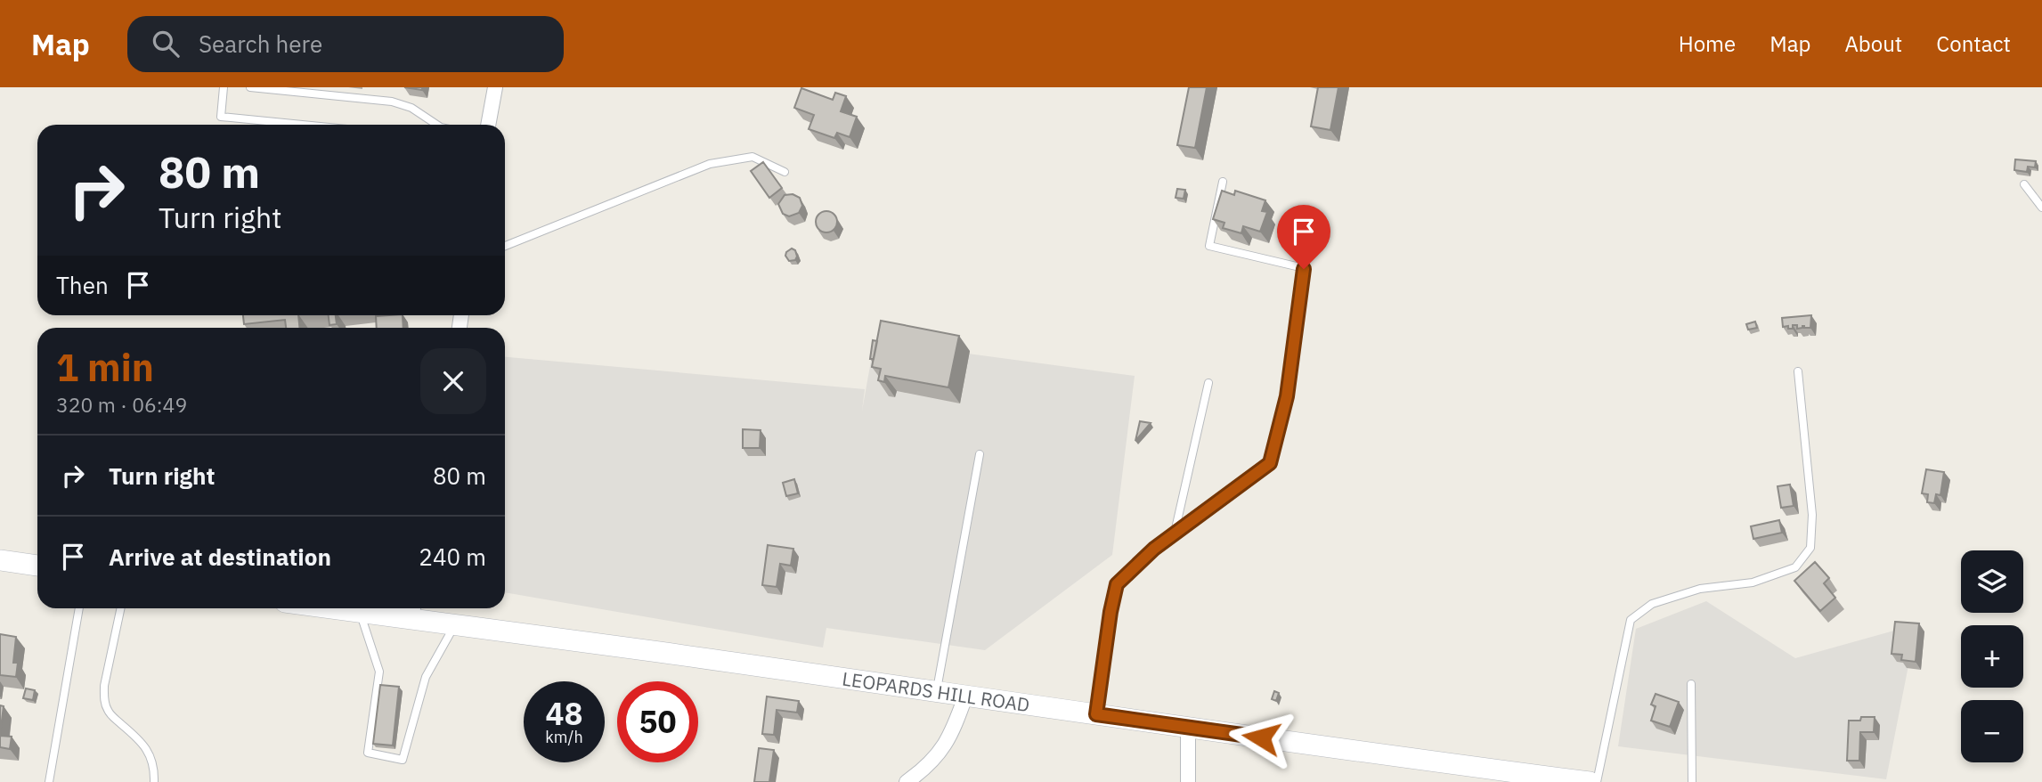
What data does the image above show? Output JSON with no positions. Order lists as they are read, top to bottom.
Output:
{
  "streets": {
    "main road": ["LEOPARDS HILL ROAD"]
  },
  "page": {
    "header": "Map",
    "search": "Search here",
    "nav": [
      "Home",
      "Map",
      "About",
      "Contact"
    ],
    "turn": ["80 m", "Turn right"],
    "then": "Then",
    "heading": ["1 min", "320 m · 06:49"],
    "list": [
      {
        "name": "Turn right",
        "value": "80 m"
      },
      {
        "name": "Arrive at destination",
        "value": "240 m"
      }
    ],
    "map_buttons": ["+", "−"],
    "speed": "48 km/h",
    "limit": "50"
  }
}
